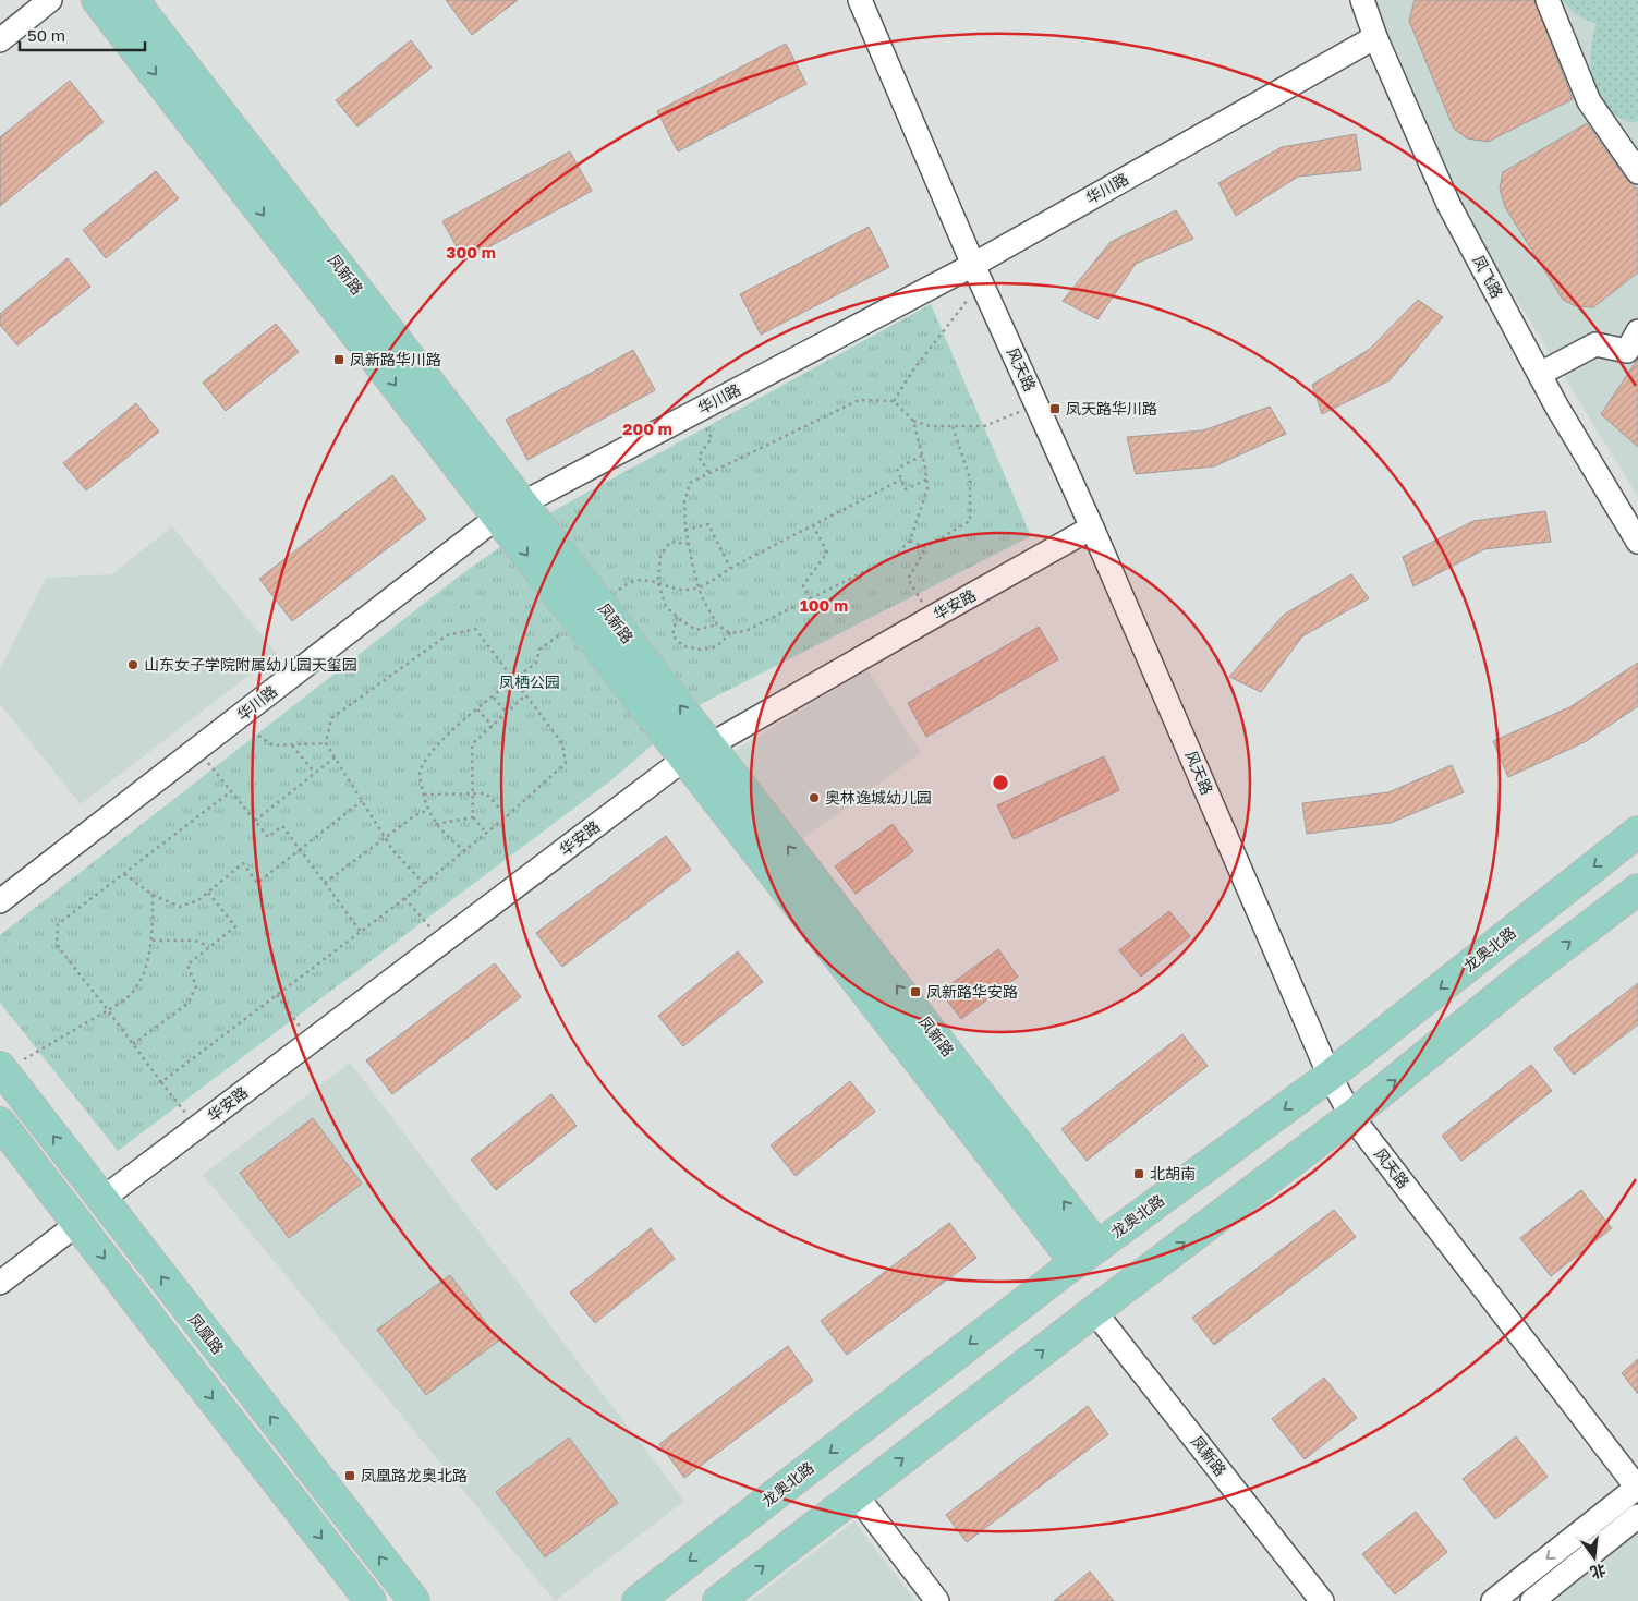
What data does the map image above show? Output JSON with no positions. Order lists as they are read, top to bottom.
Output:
{
  "streets": {
    "main road": ["凤新路", "龙奥北路", "凤凰路"],
    "street": [
      "华川路",
      "凤飞路",
      "风天路",
      "华安路"
    ]
  },
  "crossings": [
    ["华川路", "凤新路"],
    ["华川路", "凤飞路"],
    ["华川路", "风天路"],
    ["凤新路", "华安路"],
    ["凤新路", "龙奥北路"],
    ["风天路", "华安路"],
    ["风天路", "龙奥北路"],
    ["华安路", "凤凰路"]
  ],
  "parks": ["凤栖公园"],
  "places": {
    "transit": [
      "凤新路华川路",
      "凤天路华川路",
      "凤新路华安路",
      "北胡南",
      "凤凰路龙奥北路"
    ],
    "other": ["山东女子学院附属幼儿园天玺园", "奥林逸城幼儿园"]
  },
  "scale_bar": "50 m",
  "north": "bottom",
  "rings": ["300 m", "200 m", "100 m"]
}
